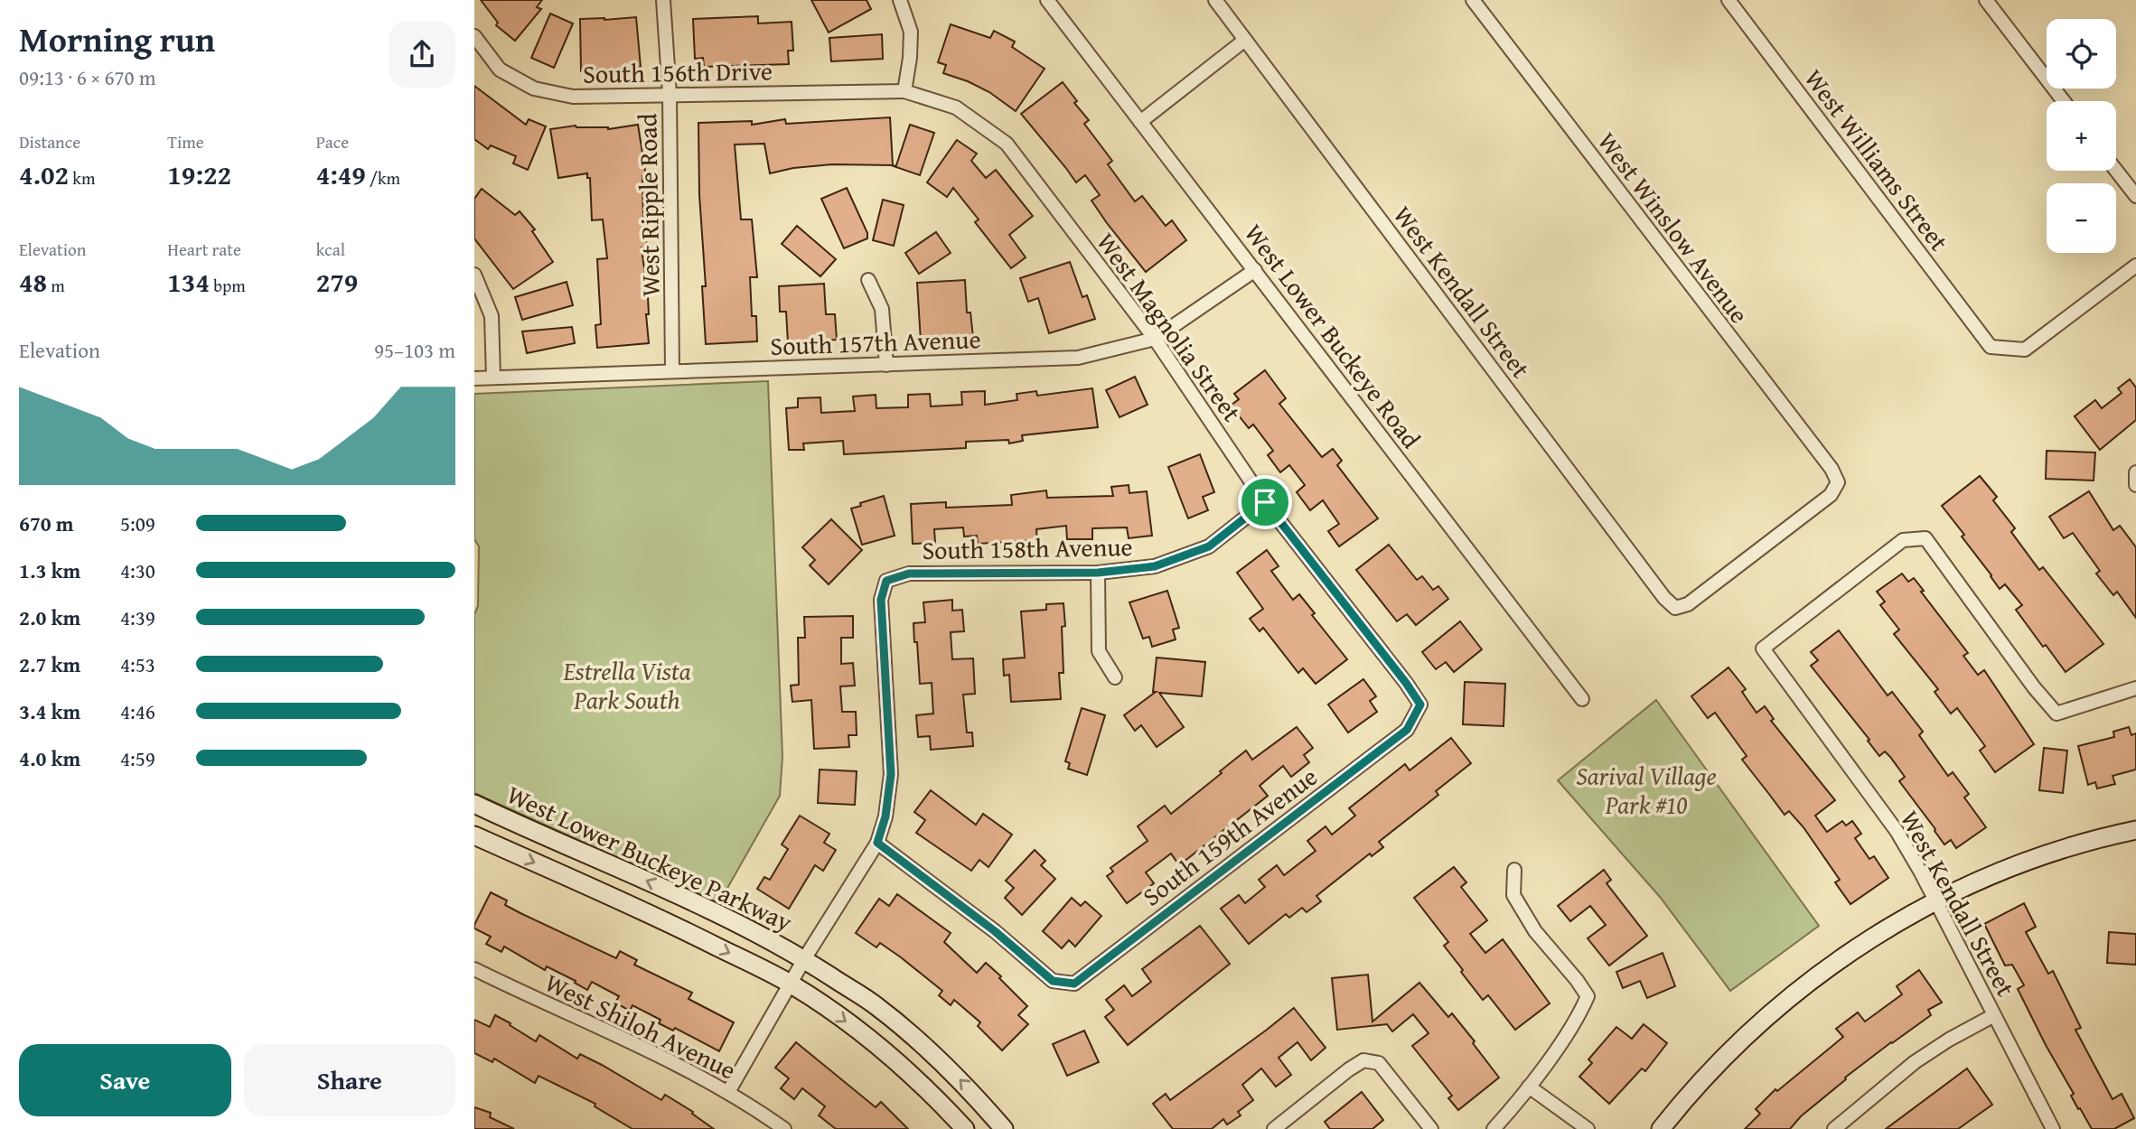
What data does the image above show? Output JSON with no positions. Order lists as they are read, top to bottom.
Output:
{
  "streets": {
    "main road": ["West Lower Buckeye Parkway"],
    "street": [
      "South 156th Drive",
      "West Williams Street",
      "West Ripple Road",
      "West Winslow Avenue",
      "West Kendall Street",
      "West Magnolia Street",
      "West Lower Buckeye Road",
      "South 157th Avenue",
      "South 158th Avenue",
      "South 159th Avenue",
      "West Shiloh Avenue"
    ]
  },
  "crossings": [
    ["South 156th Drive", "West Ripple Road"],
    ["South 156th Drive", "West Magnolia Street"],
    ["West Ripple Road", "South 157th Avenue"],
    ["West Winslow Avenue", "West Kendall Street"],
    ["West Magnolia Street", "South 157th Avenue"],
    ["West Magnolia Street", "South 158th Avenue"],
    ["West Magnolia Street", "South 159th Avenue"],
    ["West Lower Buckeye Road", "South 157th Avenue"],
    ["South 158th Avenue", "South 159th Avenue"]
  ],
  "parks": ["Estrella Vista Park South", "Sarival Village Park #10"],
  "page": {
    "heading": ["Morning run", "09:13 · 6 × 670 m"],
    "map_buttons": ["+", "−"],
    "stats": [
      ["Distance", "4.02 km"],
      ["Time", "19:22"],
      ["Pace", "4:49 /km"],
      ["Elevation", "48 m"],
      ["Heart rate", "134 bpm"],
      ["kcal", "279"]
    ],
    "chart": ["Elevation", "95–103 m"],
    "list": [
      {
        "name": "670 m",
        "note": "5:09"
      },
      {
        "name": "1.3 km",
        "note": "4:30"
      },
      {
        "name": "2.0 km",
        "note": "4:39"
      },
      {
        "name": "2.7 km",
        "note": "4:53"
      },
      {
        "name": "3.4 km",
        "note": "4:46"
      },
      {
        "name": "4.0 km",
        "note": "4:59"
      }
    ],
    "buttons": ["Save", "Share"]
  }
}
